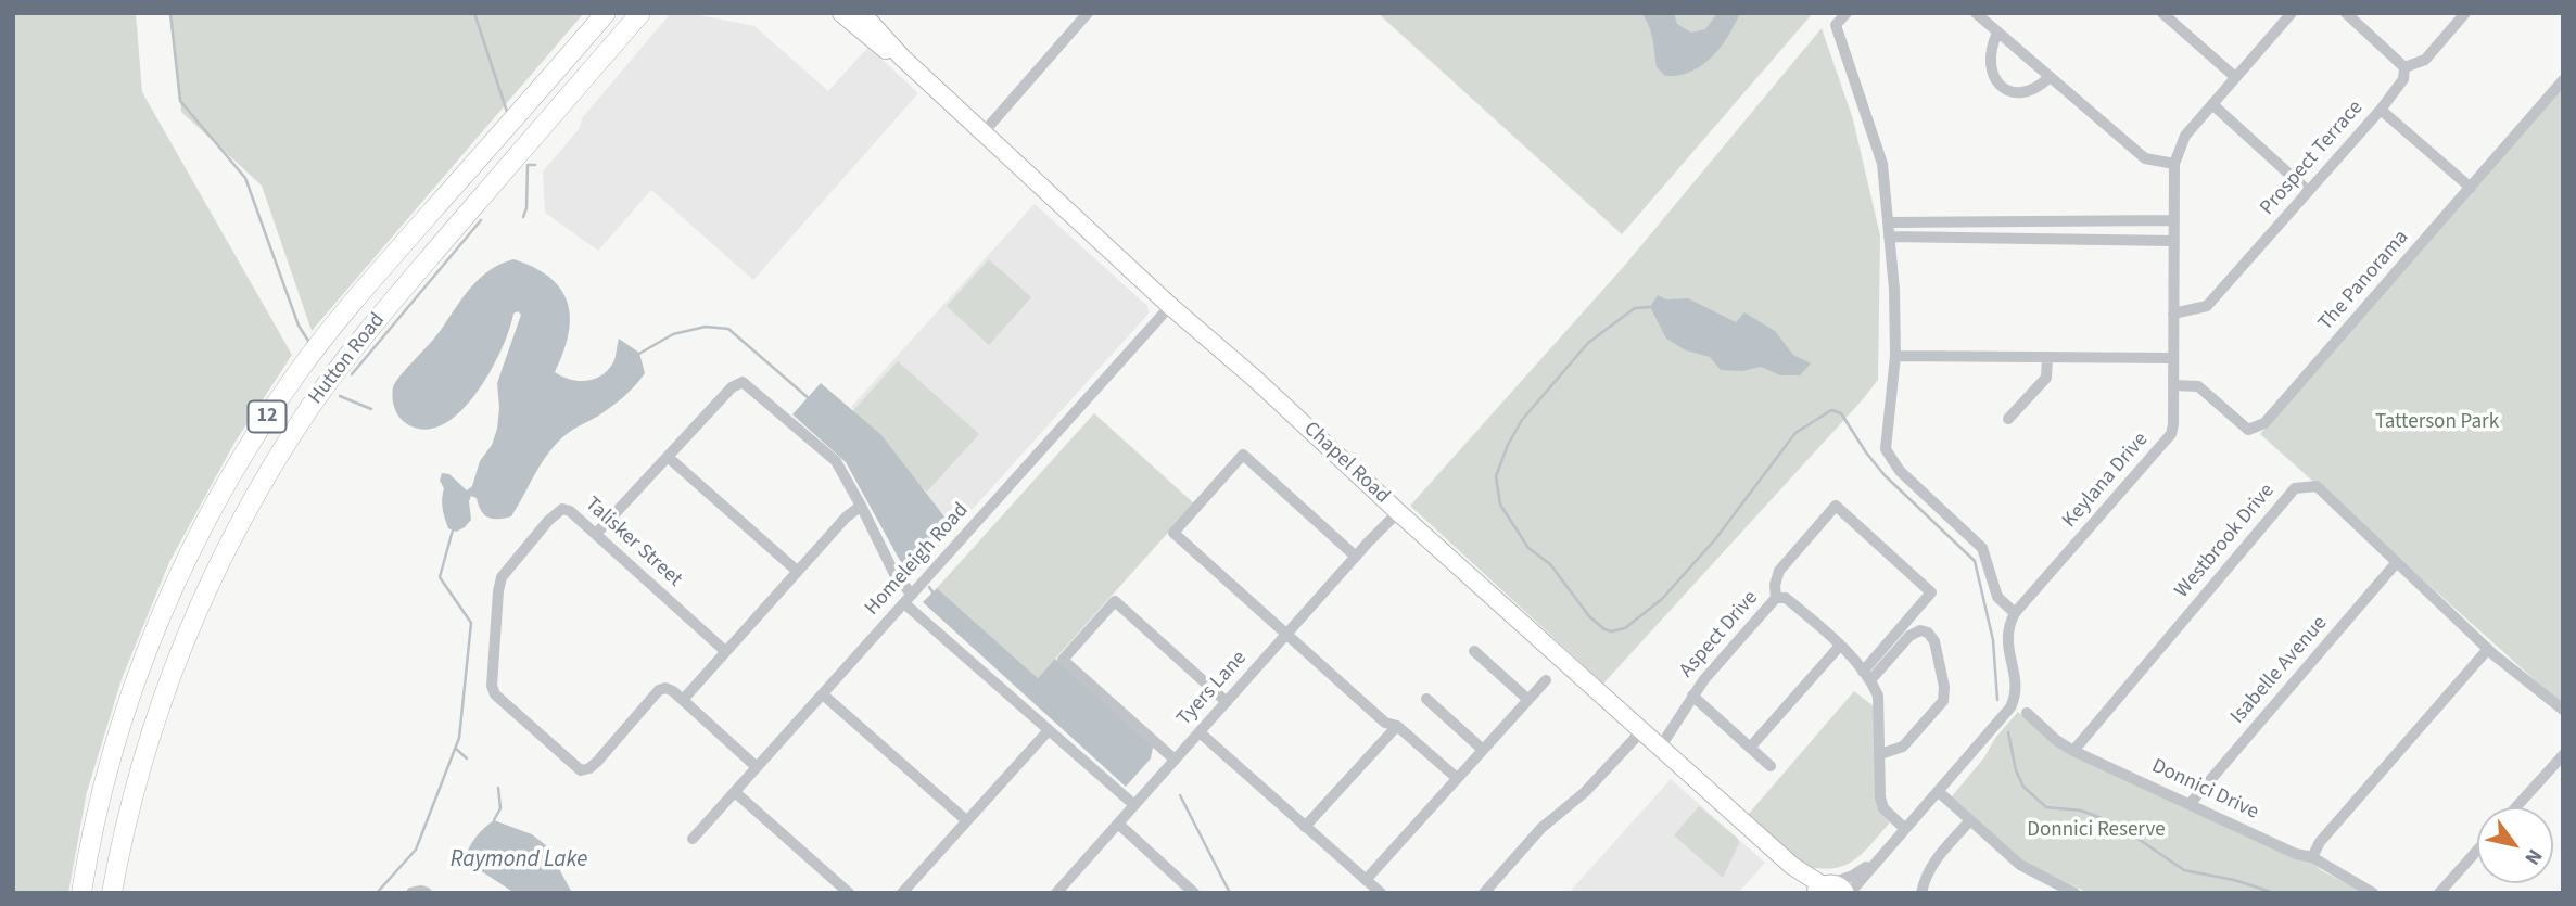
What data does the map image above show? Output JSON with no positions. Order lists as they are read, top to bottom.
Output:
{
  "streets": {
    "main road": ["Hutton Road", "12", "Chapel Road"],
    "street": [
      "Prospect Terrace",
      "The Panorama",
      "Keylana Drive",
      "Westbrook Drive",
      "Talisker Street",
      "Homeleigh Road",
      "Aspect Drive",
      "Isabelle Avenue",
      "Tyers Lane",
      "Donnici Drive"
    ]
  },
  "crossings": [
    ["Prospect Terrace", "Keylana Drive"],
    ["The Panorama", "Keylana Drive"],
    ["Chapel Road", "Homeleigh Road"],
    ["Chapel Road", "Aspect Drive"],
    ["Chapel Road", "Tyers Lane"],
    ["Westbrook Drive", "Isabelle Avenue"],
    ["Westbrook Drive", "Donnici Drive"],
    ["Isabelle Avenue", "Donnici Drive"]
  ],
  "water": ["Raymond Lake"],
  "parks": ["Tatterson Park", "Donnici Reserve"],
  "north": "bottom right"
}
